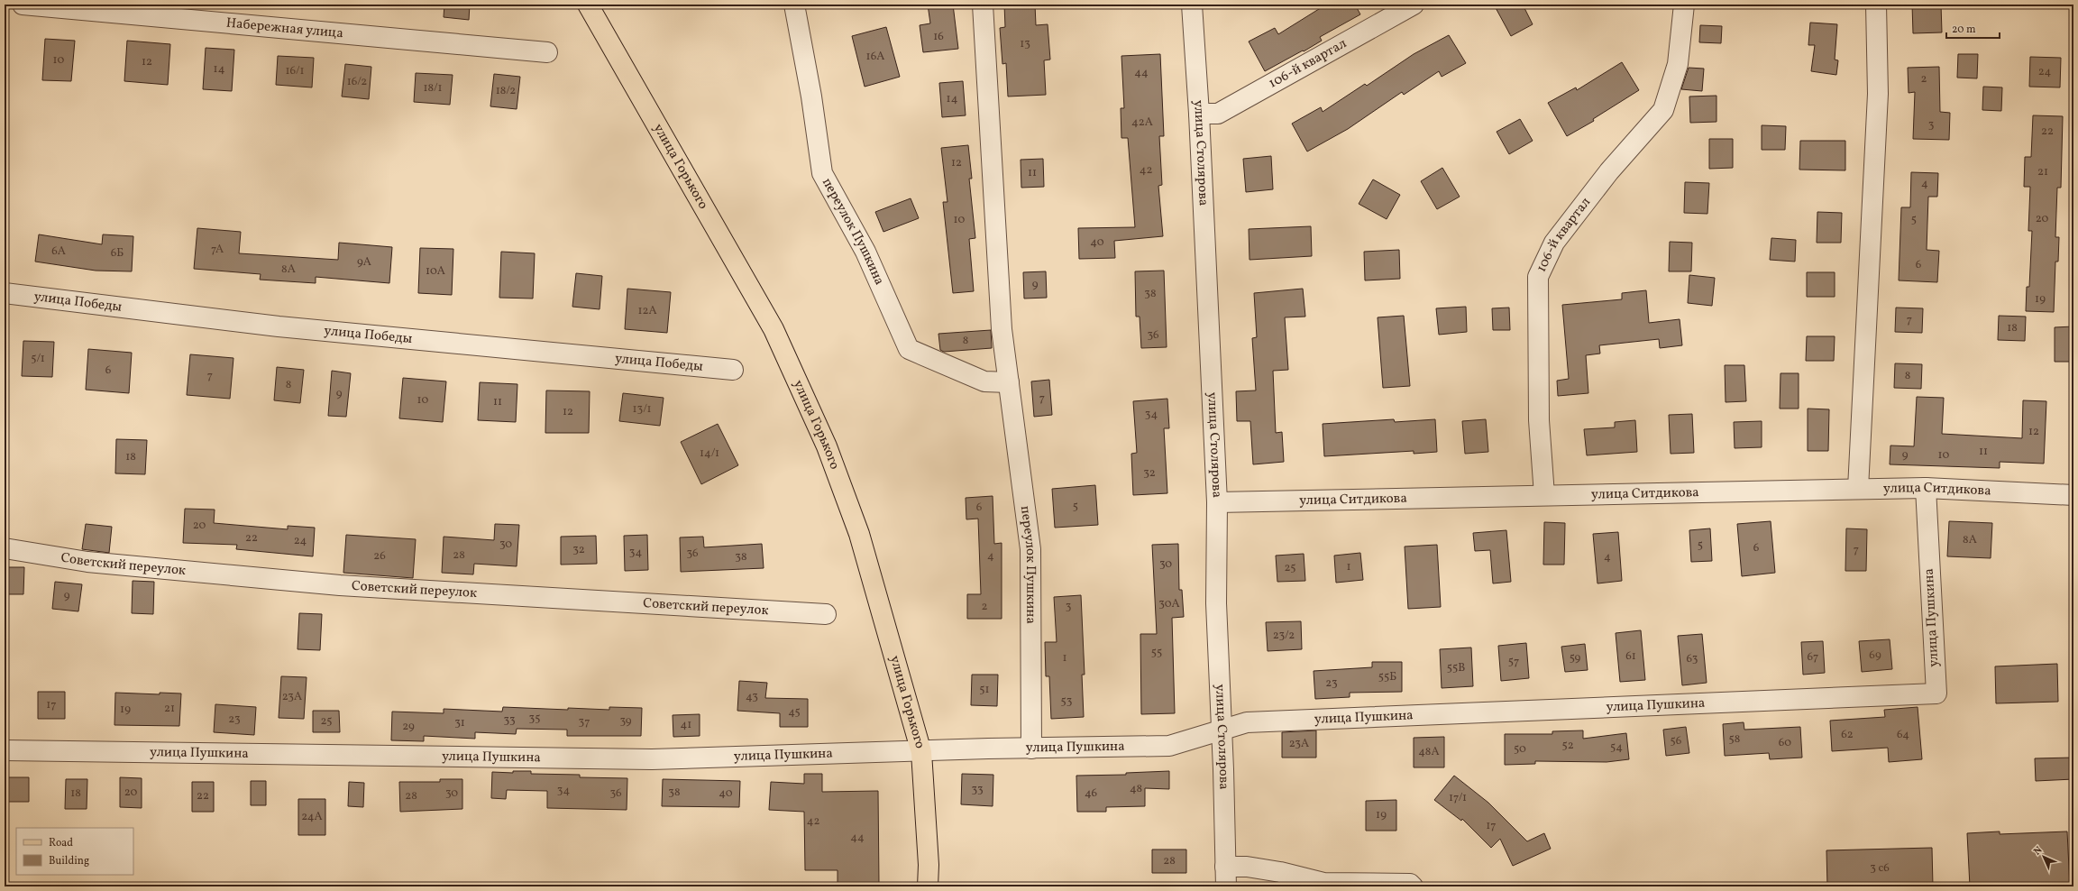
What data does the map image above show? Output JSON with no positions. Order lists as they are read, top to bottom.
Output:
{
  "streets": {
    "main road": ["улица Горького"],
    "street": [
      "Набережная улица",
      "106-й квартал",
      "улица Столярова",
      "переулок Пушкина",
      "улица Победы",
      "улица Ситдикова",
      "Советский переулок",
      "улица Пушкина"
    ]
  },
  "crossings": [
    ["106-й квартал", "улица Столярова"],
    ["106-й квартал", "улица Ситдикова"],
    ["улица Столярова", "улица Ситдикова"],
    ["улица Столярова", "улица Пушкина"],
    ["улица Горького", "улица Пушкина"],
    ["переулок Пушкина", "улица Пушкина"],
    ["улица Ситдикова", "улица Пушкина"]
  ],
  "house_numbers": [
    "16",
    "13",
    "16А",
    "10",
    "12",
    "14",
    "16/1",
    "24",
    "44",
    "2",
    "16/2",
    "18/1",
    "18/2",
    "14",
    "42А",
    "3",
    "22",
    "12",
    "42",
    "21",
    "11",
    "4",
    "20",
    "10",
    "5",
    "40",
    "7А",
    "6А",
    "6Б",
    "9А",
    "6",
    "8А",
    "10А",
    "9",
    "38",
    "19",
    "12А",
    "7",
    "18",
    "36",
    "8",
    "5/1",
    "6",
    "7",
    "8",
    "8",
    "9",
    "7",
    "10",
    "11",
    "13/1",
    "12",
    "34",
    "12",
    "11",
    "14/1",
    "9",
    "10",
    "18",
    "32",
    "5",
    "6",
    "20",
    "22",
    "8А",
    "24",
    "30",
    "5",
    "6",
    "32",
    "7",
    "34",
    "36",
    "28",
    "26",
    "4",
    "38",
    "4",
    "30",
    "1",
    "25",
    "9",
    "30А",
    "2",
    "3",
    "23/2",
    "55",
    "69",
    "61",
    "67",
    "1",
    "59",
    "63",
    "57",
    "55В",
    "55Б",
    "23",
    "51",
    "23А",
    "43",
    "53",
    "17",
    "21",
    "19",
    "45",
    "35",
    "23",
    "33",
    "25",
    "39",
    "37",
    "31",
    "41",
    "29",
    "62",
    "64",
    "58",
    "56",
    "60",
    "23А",
    "52",
    "54",
    "50",
    "48А",
    "48",
    "33",
    "34",
    "20",
    "38",
    "18",
    "30",
    "36",
    "40",
    "46",
    "22",
    "28",
    "17/1",
    "19",
    "24А",
    "42",
    "17",
    "44",
    "28",
    "3 с6"
  ],
  "legend": ["Road", "Building"],
  "scale_bar": "20 m",
  "north": "top left"
}
